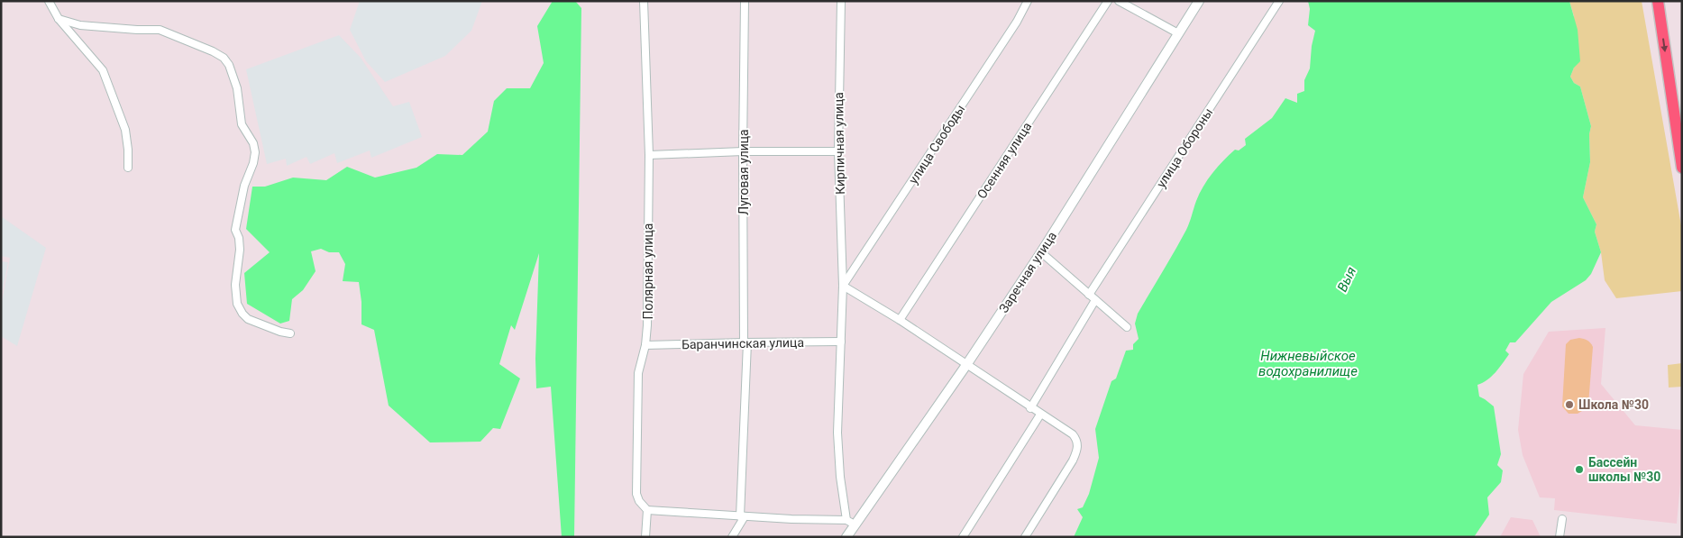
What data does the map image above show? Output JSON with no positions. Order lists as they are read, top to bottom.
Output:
{
  "streets": {
    "street": [
      "Кирпичная улица",
      "улица Свободы",
      "улица Обороны",
      "Осенняя улица",
      "Луговая улица",
      "Полярная улица",
      "Заречная улица",
      "Баранчинская улица"
    ]
  },
  "crossings": [
    ["Кирпичная улица", "улица Свободы"],
    ["Кирпичная улица", "Заречная улица"],
    ["Кирпичная улица", "Баранчинская улица"],
    ["Луговая улица", "Баранчинская улица"],
    ["Полярная улица", "Баранчинская улица"]
  ],
  "water": ["Выя", "Нижневыйское водохранилище"],
  "places": ["Школа №30", "Бассейн школы №30"]
}
